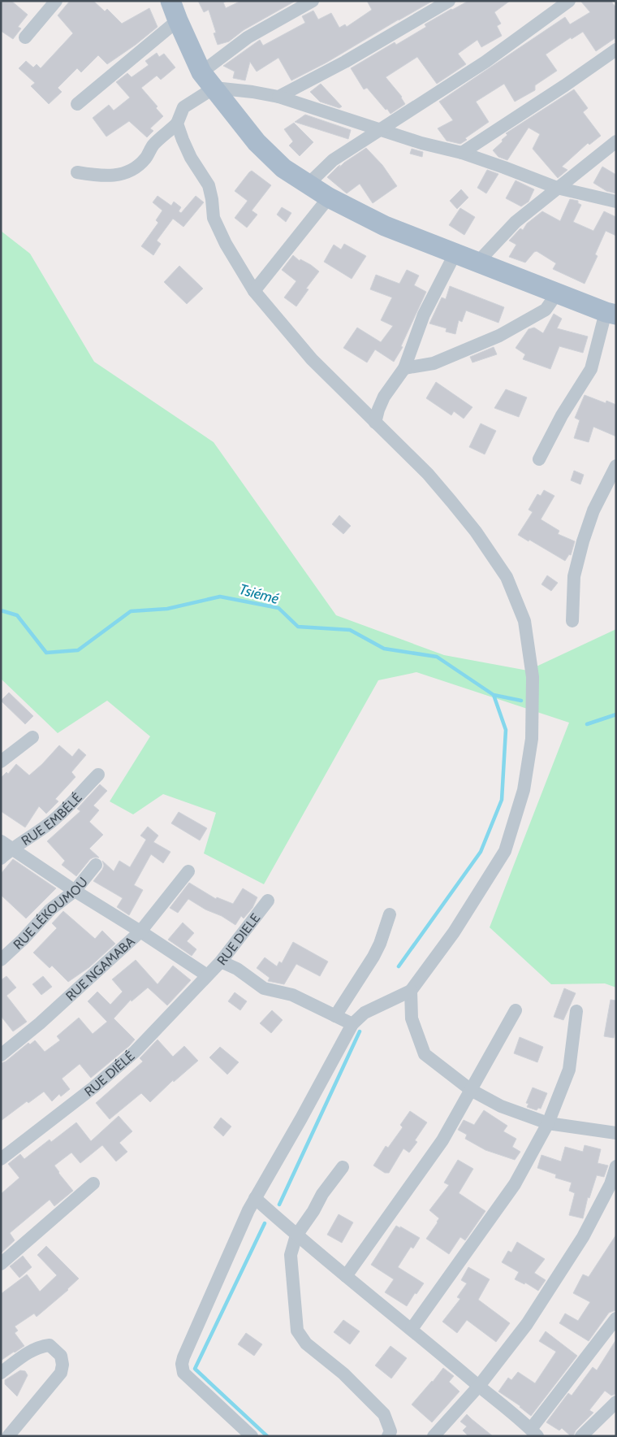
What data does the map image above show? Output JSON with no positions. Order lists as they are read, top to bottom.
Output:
{
  "streets": {
    "street": [
      "RUE EMBÉLÉ",
      "RUE LÉKOUMOU",
      "RUE DIELE",
      "RUE NGAMABA",
      "RUE DIÉLÉ"
    ]
  },
  "crossings": [
    ["RUE DIELE", "RUE DIÉLÉ"]
  ],
  "water": ["Tsiémé"]
}
